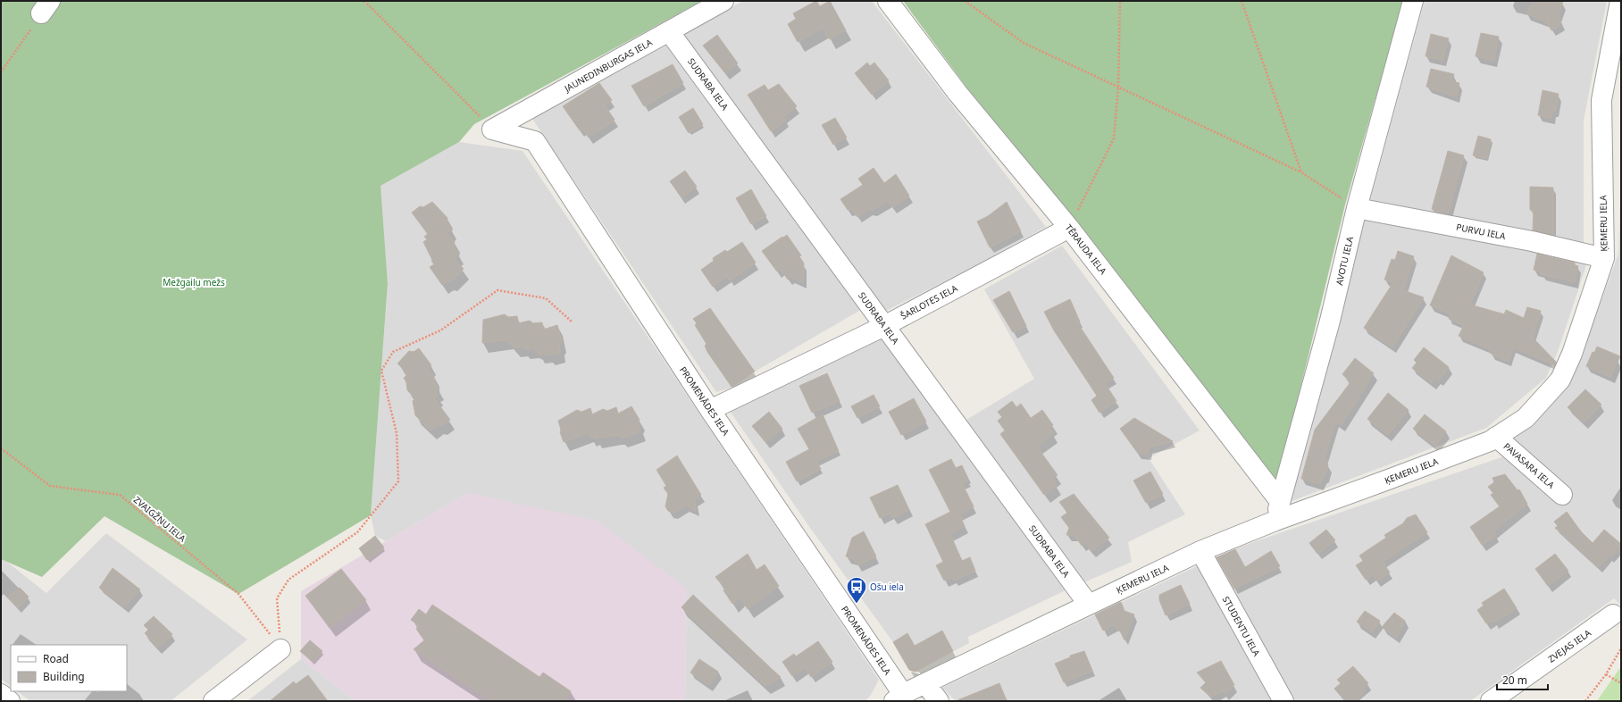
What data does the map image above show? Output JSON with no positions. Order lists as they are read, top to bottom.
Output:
{
  "streets": {
    "street": [
      "JAUNEDINBURGAS IELA",
      "SUDRABA IELA",
      "ĶEMERU IELA",
      "PURVU IELA",
      "TĒRAUDA IELA",
      "AVOTU IELA",
      "ŠARLOTES IELA",
      "PROMENĀDES IELA",
      "PAVASARA IELA",
      "STUDENTU IELA",
      "ZVEJAS IELA"
    ],
    "path": ["ZVAIGŽŅU IELA"]
  },
  "crossings": [
    ["JAUNEDINBURGAS IELA", "SUDRABA IELA"],
    ["JAUNEDINBURGAS IELA", "PROMENĀDES IELA"],
    ["SUDRABA IELA", "ĶEMERU IELA"],
    ["SUDRABA IELA", "ŠARLOTES IELA"],
    ["ĶEMERU IELA", "PURVU IELA"],
    ["ĶEMERU IELA", "AVOTU IELA"],
    ["ĶEMERU IELA", "PROMENĀDES IELA"],
    ["ĶEMERU IELA", "PAVASARA IELA"],
    ["ĶEMERU IELA", "STUDENTU IELA"],
    ["PURVU IELA", "AVOTU IELA"],
    ["TĒRAUDA IELA", "AVOTU IELA"],
    ["TĒRAUDA IELA", "ŠARLOTES IELA"],
    ["ŠARLOTES IELA", "PROMENĀDES IELA"]
  ],
  "parks": ["Mežgaiļu mežs"],
  "places": {
    "bus stop": ["Ošu iela"]
  },
  "legend": ["Road", "Building"],
  "scale_bar": "20 m"
}
